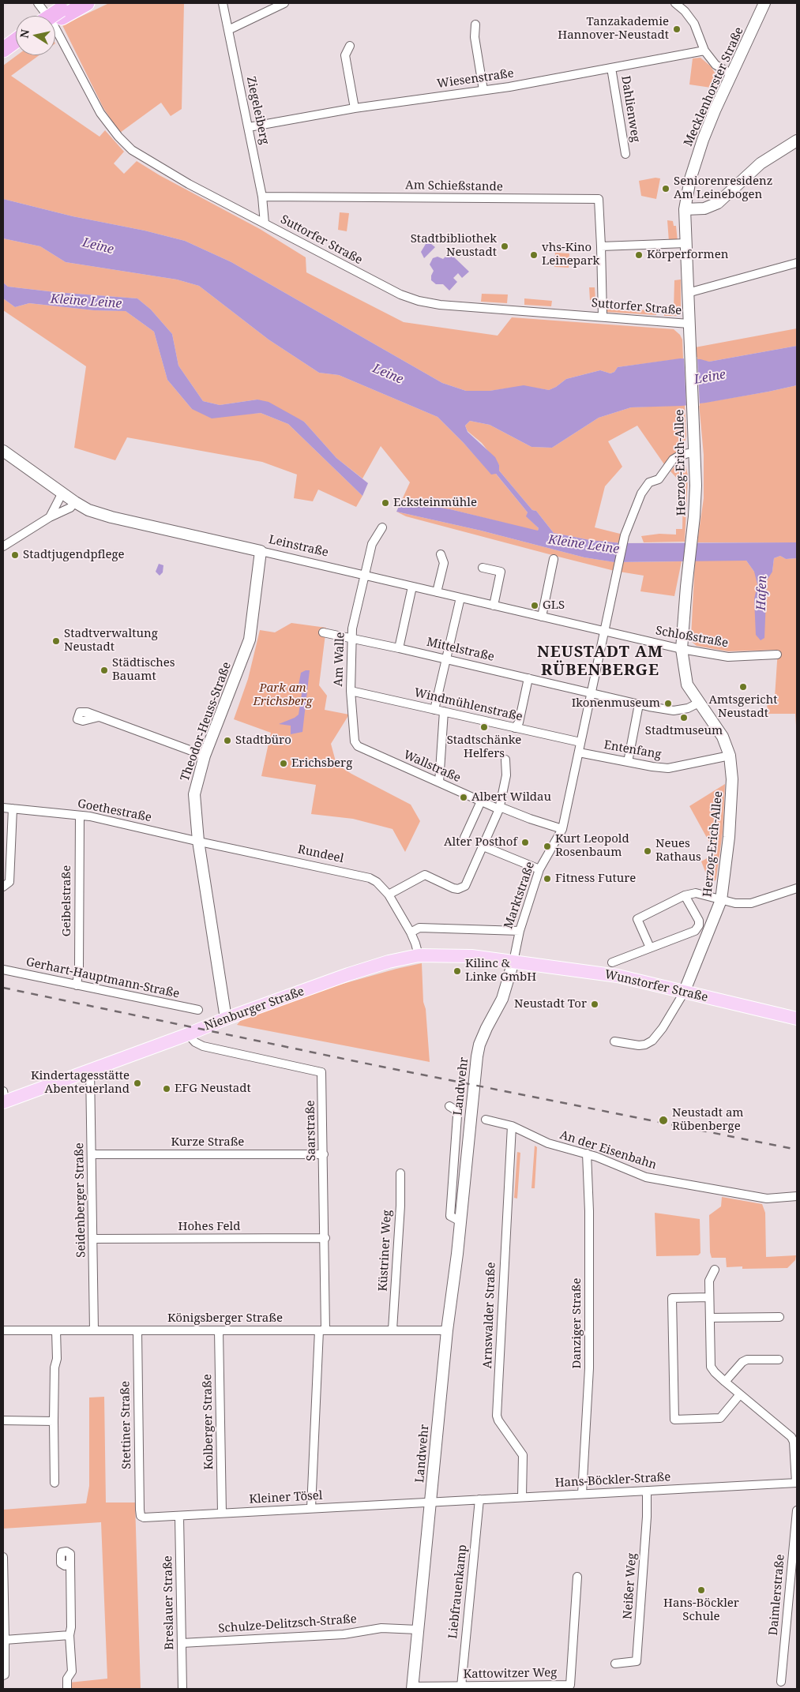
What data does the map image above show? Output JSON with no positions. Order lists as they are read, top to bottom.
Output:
{
  "streets": {
    "main road": ["Wunstorfer Straße", "Nienburger Straße"],
    "street": [
      "Wiesenstraße",
      "Mecklenhorster Straße",
      "Dahlienweg",
      "Ziegeleiberg",
      "Am Schießstande",
      "Suttorfer Straße",
      "Herzog-Erich-Allee",
      "Leinstraße",
      "Schloßstraße",
      "Mittelstraße",
      "Am Walle",
      "Windmühlenstraße",
      "Theodor-Heuss-Straße",
      "Entenfang",
      "Wallstraße",
      "Goethestraße",
      "Rundeel",
      "Marktstraße",
      "Geibelstraße",
      "Gerhart-Hauptmann-Straße",
      "Landwehr",
      "Saarstraße",
      "Kurze Straße",
      "An der Eisenbahn",
      "Seidenberger Straße",
      "Hohes Feld",
      "Küstriner Weg",
      "Arnswalder Straße",
      "Königsberger Straße",
      "Danziger Straße",
      "Kolberger Straße",
      "Stettiner Straße",
      "Hans-Böckler-Straße",
      "Kleiner Tösel",
      "Neißer Weg",
      "Liebfrauenkamp",
      "Daimlerstraße",
      "Breslauer Straße",
      "Schulze-Delitzsch-Straße",
      "Kattowitzer Weg"
    ]
  },
  "crossings": [
    ["Wiesenstraße", "Dahlienweg"],
    ["Wiesenstraße", "Ziegeleiberg"],
    ["Mecklenhorster Straße", "Suttorfer Straße"],
    ["Mecklenhorster Straße", "Herzog-Erich-Allee"],
    ["Ziegeleiberg", "Am Schießstande"],
    ["Ziegeleiberg", "Suttorfer Straße"],
    ["Suttorfer Straße", "Herzog-Erich-Allee"],
    ["Herzog-Erich-Allee", "Schloßstraße"],
    ["Herzog-Erich-Allee", "Mittelstraße"],
    ["Herzog-Erich-Allee", "Entenfang"],
    ["Herzog-Erich-Allee", "Marktstraße"],
    ["Herzog-Erich-Allee", "Wunstorfer Straße"],
    ["Leinstraße", "Schloßstraße"],
    ["Leinstraße", "Am Walle"],
    ["Leinstraße", "Theodor-Heuss-Straße"],
    ["Leinstraße", "Marktstraße"],
    ["Schloßstraße", "Marktstraße"],
    ["Mittelstraße", "Am Walle"],
    ["Mittelstraße", "Marktstraße"],
    ["Am Walle", "Windmühlenstraße"],
    ["Am Walle", "Wallstraße"],
    ["Windmühlenstraße", "Marktstraße"],
    ["Theodor-Heuss-Straße", "Goethestraße"],
    ["Theodor-Heuss-Straße", "Rundeel"],
    ["Theodor-Heuss-Straße", "Nienburger Straße"],
    ["Entenfang", "Marktstraße"],
    ["Wallstraße", "Marktstraße"],
    ["Goethestraße", "Rundeel"],
    ["Goethestraße", "Geibelstraße"],
    ["Rundeel", "Nienburger Straße"],
    ["Marktstraße", "Wunstorfer Straße"],
    ["Marktstraße", "Nienburger Straße"],
    ["Marktstraße", "Landwehr"],
    ["Geibelstraße", "Gerhart-Hauptmann-Straße"],
    ["Wunstorfer Straße", "Nienburger Straße"],
    ["Wunstorfer Straße", "Landwehr"],
    ["Nienburger Straße", "Landwehr"],
    ["Nienburger Straße", "Saarstraße"],
    ["Nienburger Straße", "Seidenberger Straße"],
    ["Landwehr", "Königsberger Straße"],
    ["Landwehr", "Hans-Böckler-Straße"],
    ["Landwehr", "Kleiner Tösel"],
    ["Landwehr", "Schulze-Delitzsch-Straße"],
    ["Landwehr", "Kattowitzer Weg"],
    ["Saarstraße", "Kurze Straße"],
    ["Saarstraße", "Hohes Feld"],
    ["Saarstraße", "Königsberger Straße"],
    ["Saarstraße", "Kleiner Tösel"],
    ["Kurze Straße", "Seidenberger Straße"],
    ["An der Eisenbahn", "Arnswalder Straße"],
    ["An der Eisenbahn", "Danziger Straße"],
    ["Seidenberger Straße", "Hohes Feld"],
    ["Seidenberger Straße", "Königsberger Straße"],
    ["Küstriner Weg", "Königsberger Straße"],
    ["Arnswalder Straße", "Hans-Böckler-Straße"],
    ["Königsberger Straße", "Kolberger Straße"],
    ["Königsberger Straße", "Stettiner Straße"],
    ["Danziger Straße", "Hans-Böckler-Straße"],
    ["Kolberger Straße", "Kleiner Tösel"],
    ["Stettiner Straße", "Kleiner Tösel"],
    ["Hans-Böckler-Straße", "Kleiner Tösel"],
    ["Hans-Böckler-Straße", "Neißer Weg"],
    ["Hans-Böckler-Straße", "Liebfrauenkamp"],
    ["Kleiner Tösel", "Breslauer Straße"],
    ["Liebfrauenkamp", "Kattowitzer Weg"],
    ["Breslauer Straße", "Schulze-Delitzsch-Straße"]
  ],
  "districts": ["NEUSTADT AM RÜBENBERGE"],
  "water": ["Leine", "Kleine Leine", "Hafen"],
  "parks": ["Park am Erichsberg"],
  "places": [
    "Tanzakademie Hannover-Neustadt",
    "Seniorenresidenz Am Leinebogen",
    "Stadtbibliothek Neustadt",
    "vhs-Kino Leinepark",
    "Körperformen",
    "Ecksteinmühle",
    "Stadtjugendpflege",
    "GLS",
    "Stadtverwaltung Neustadt",
    "Städtisches Bauamt",
    "Amtsgericht Neustadt",
    "Ikonenmuseum",
    "Stadtmuseum",
    "Stadtschänke Helfers",
    "Stadtbüro",
    "Erichsberg",
    "Albert Wildau",
    "Alter Posthof",
    "Kurt Leopold Rosenbaum",
    "Neues Rathaus",
    "Fitness Future",
    "Kilinc & Linke GmbH",
    "Neustadt Tor",
    "Kindertagesstätte Abenteuerland",
    "EFG Neustadt",
    "Neustadt am Rübenberge",
    "Hans-Böckler Schule"
  ],
  "north": "left"
}
